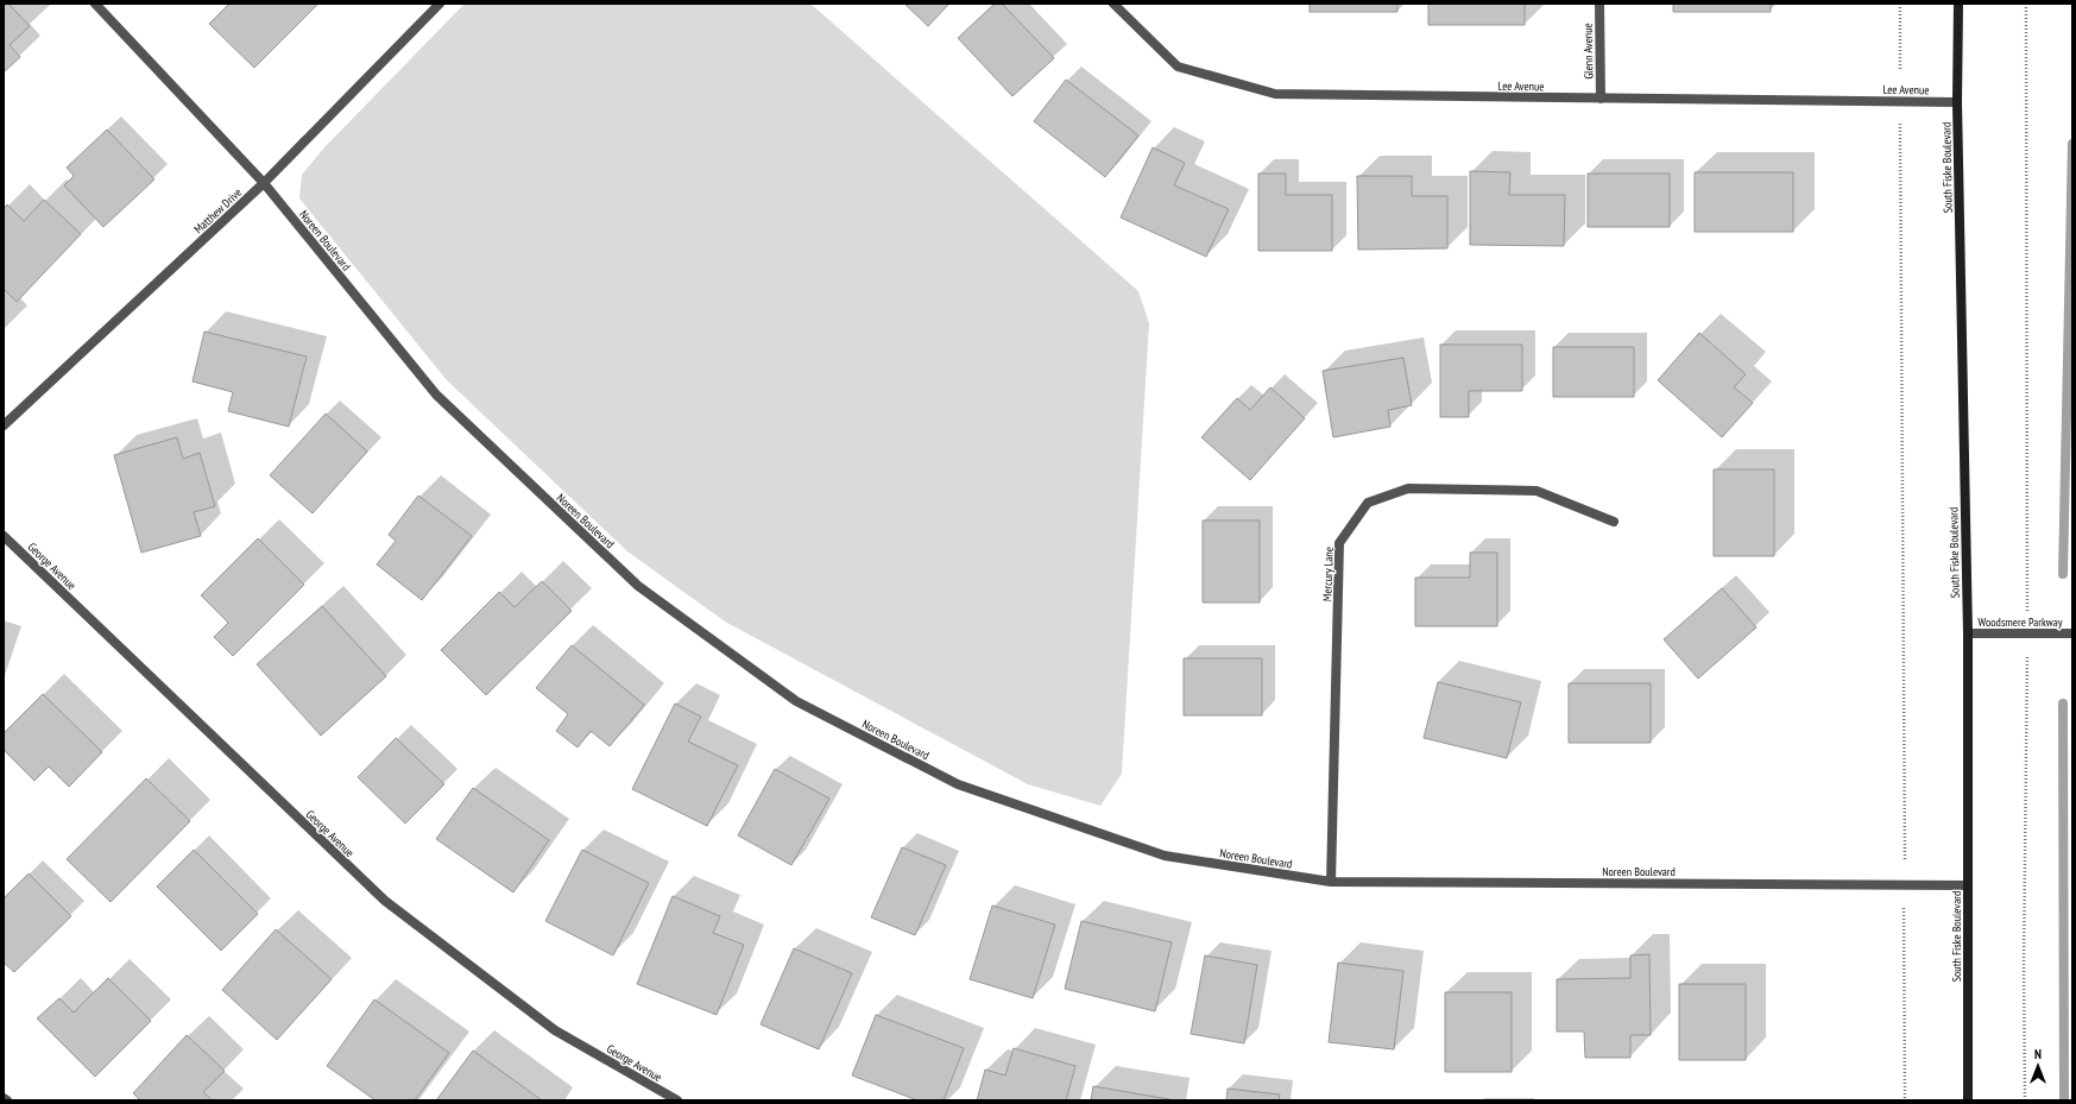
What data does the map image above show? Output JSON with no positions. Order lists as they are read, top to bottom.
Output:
{
  "streets": {
    "main road": ["South Fiske Boulevard"],
    "street": [
      "Glenn Avenue",
      "Lee Avenue",
      "Matthew Drive",
      "Noreen Boulevard",
      "George Avenue",
      "Mercury Lane",
      "Woodsmere Parkway"
    ]
  },
  "crossings": [
    ["Glenn Avenue", "Lee Avenue"],
    ["Lee Avenue", "South Fiske Boulevard"],
    ["South Fiske Boulevard", "Noreen Boulevard"],
    ["South Fiske Boulevard", "Woodsmere Parkway"],
    ["Matthew Drive", "Noreen Boulevard"],
    ["Noreen Boulevard", "Mercury Lane"]
  ],
  "north": "top"
}
